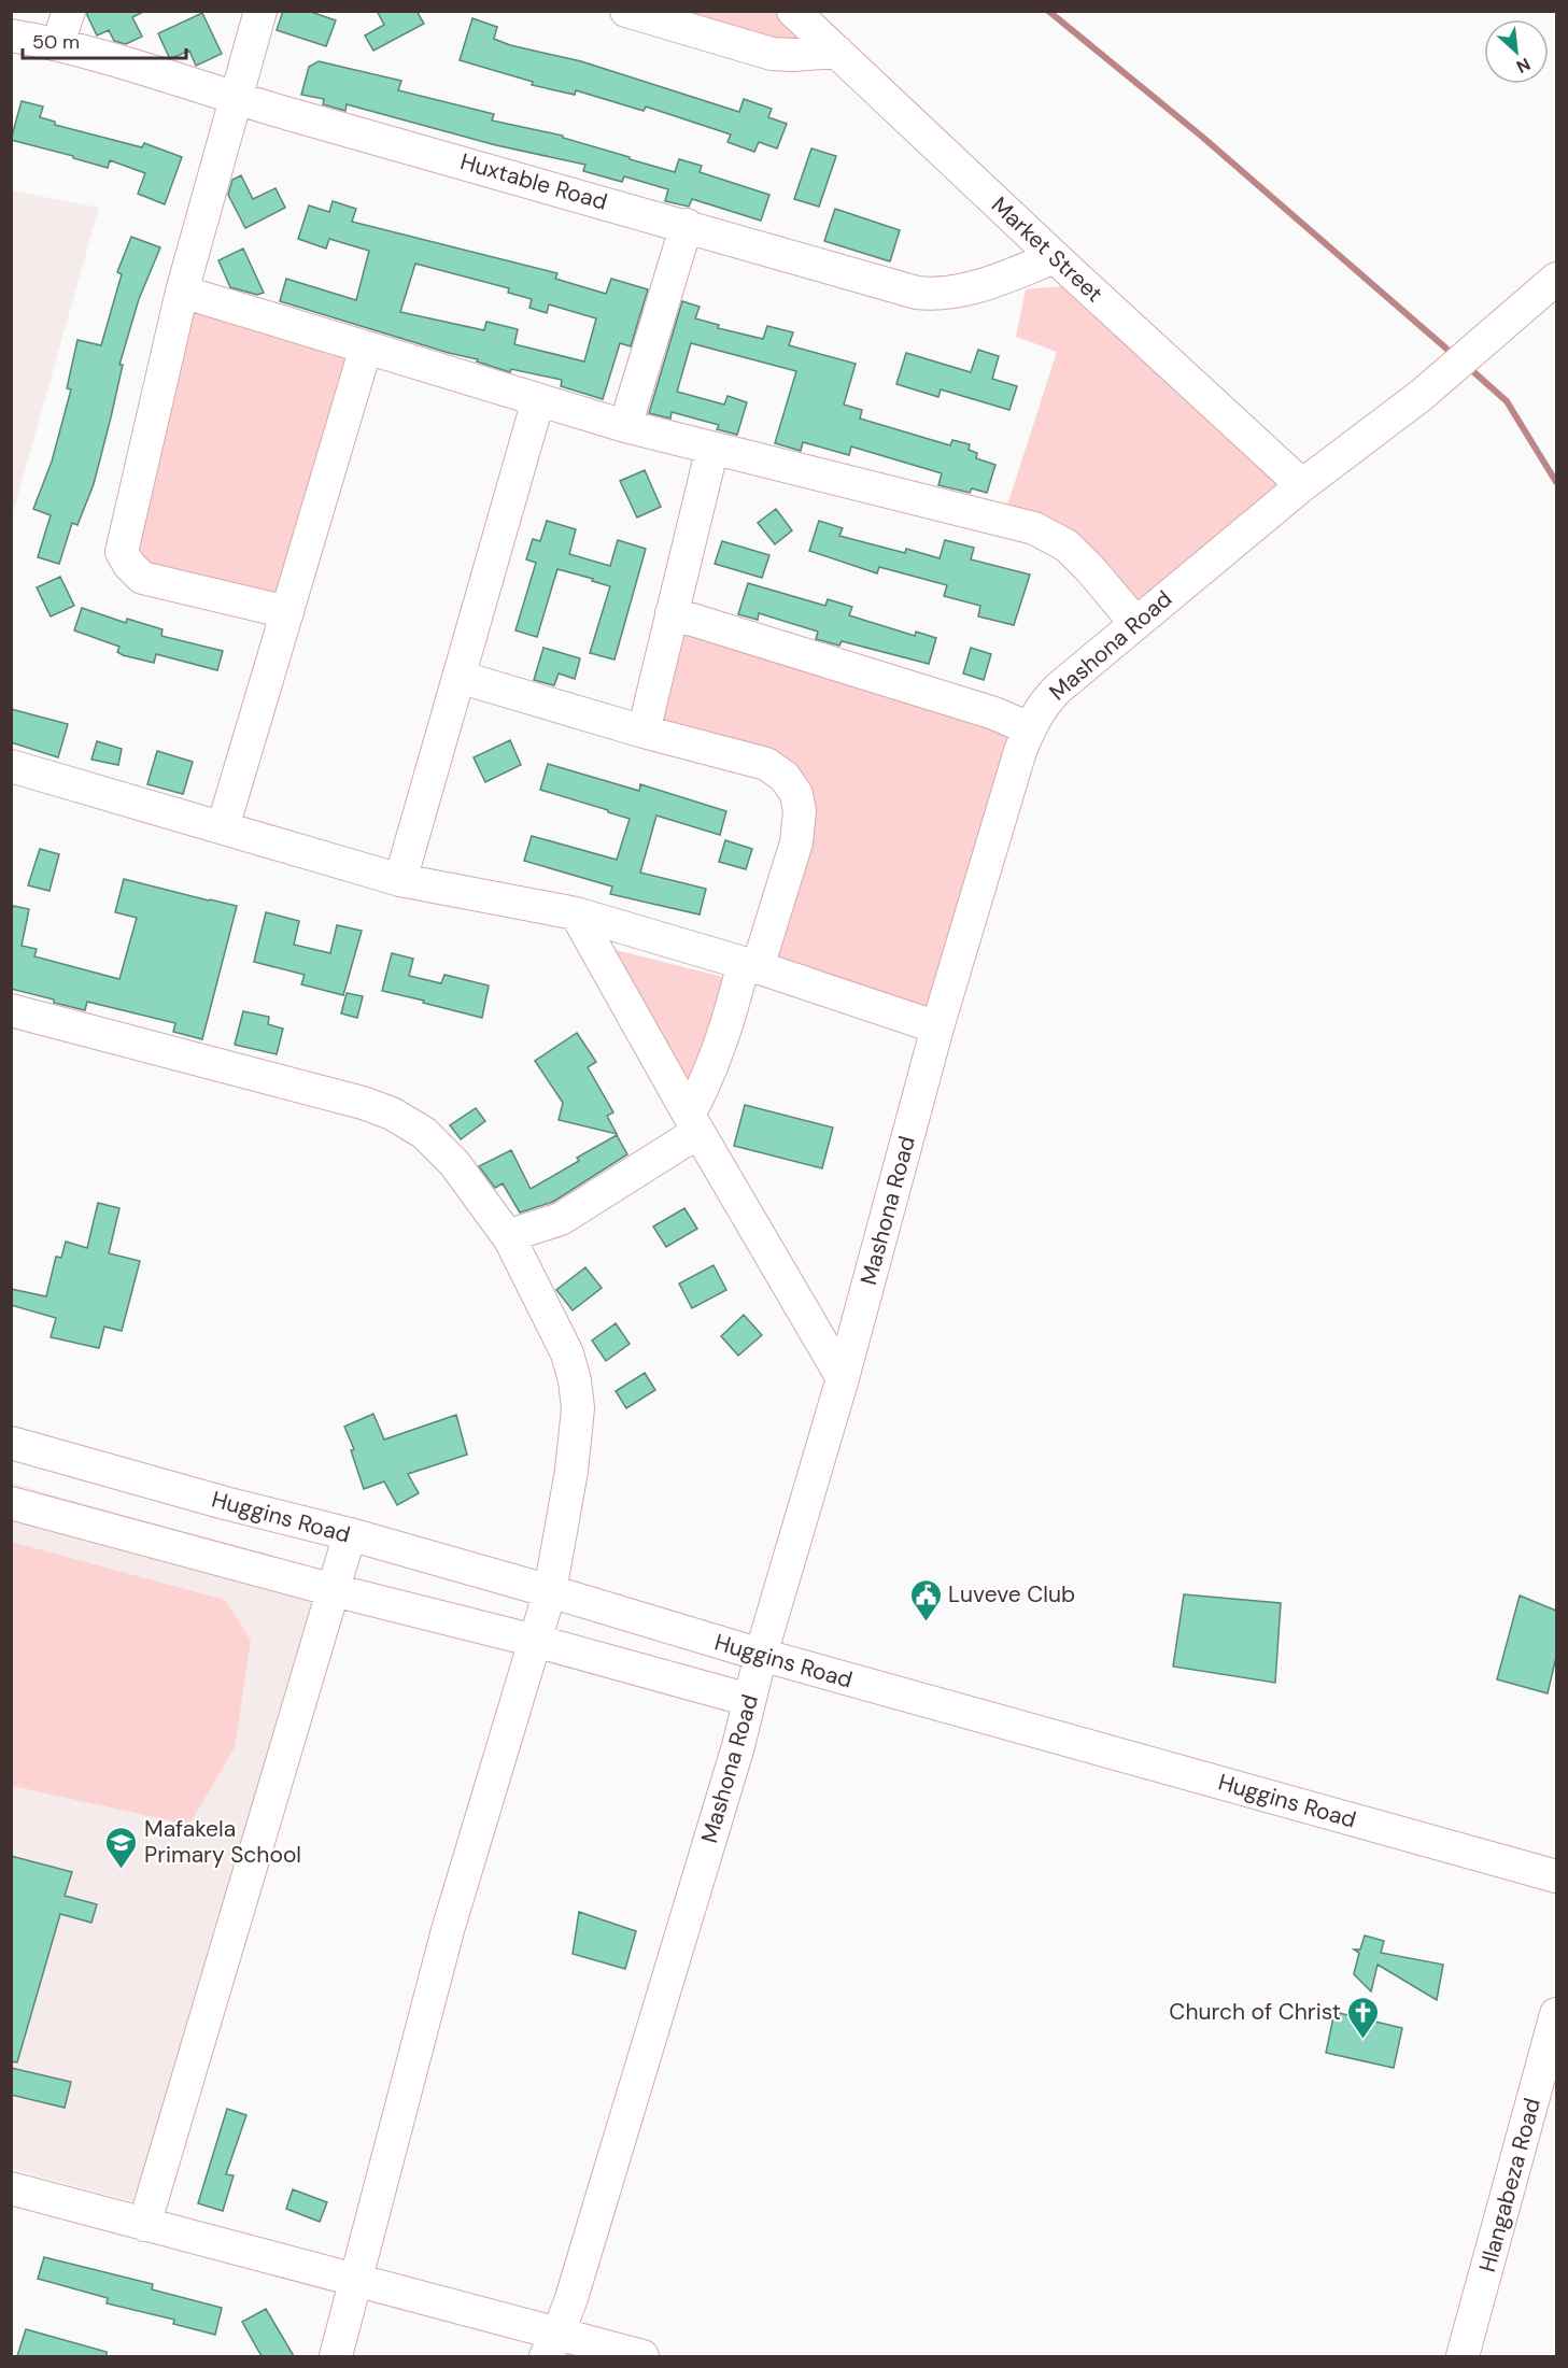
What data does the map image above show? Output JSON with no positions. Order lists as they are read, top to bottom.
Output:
{
  "streets": {
    "street": [
      "Huxtable Road",
      "Market Street",
      "Mashona Road",
      "Huggins Road",
      "Hlangabeza Road"
    ]
  },
  "crossings": [
    ["Huxtable Road", "Market Street"],
    ["Market Street", "Mashona Road"],
    ["Mashona Road", "Huggins Road"]
  ],
  "places": {
    "public building": ["Luveve Club"],
    "school or university": ["Mafakela Primary School"],
    "church": ["Church of Christ"]
  },
  "scale_bar": "50 m",
  "north": "bottom right"
}
